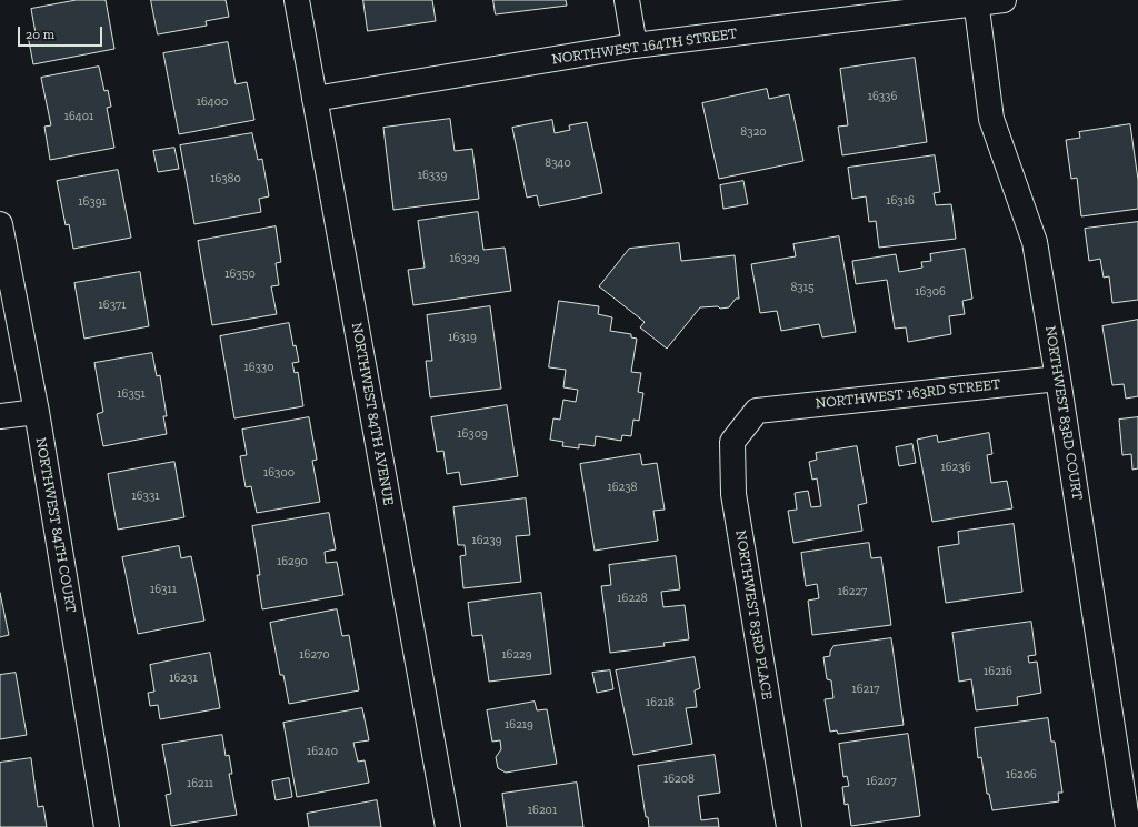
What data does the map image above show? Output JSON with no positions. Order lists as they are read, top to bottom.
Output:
{
  "streets": {
    "street": [
      "NORTHWEST 164TH STREET",
      "NORTHWEST 163RD STREET",
      "NORTHWEST 83RD COURT",
      "NORTHWEST 84TH AVENUE",
      "NORTHWEST 84TH COURT",
      "NORTHWEST 83RD PLACE"
    ]
  },
  "crossings": [
    ["NORTHWEST 164TH STREET", "NORTHWEST 83RD COURT"],
    ["NORTHWEST 164TH STREET", "NORTHWEST 84TH AVENUE"],
    ["NORTHWEST 163RD STREET", "NORTHWEST 83RD COURT"],
    ["NORTHWEST 163RD STREET", "NORTHWEST 83RD PLACE"]
  ],
  "house_numbers": [
    "16336",
    "16400",
    "16401",
    "8320",
    "8340",
    "16339",
    "16380",
    "16316",
    "16391",
    "16329",
    "16350",
    "8315",
    "16306",
    "16371",
    "16319",
    "16330",
    "16351",
    "16309",
    "16236",
    "16300",
    "16238",
    "16331",
    "16239",
    "16290",
    "16311",
    "16227",
    "16228",
    "16270",
    "16229",
    "16216",
    "16231",
    "16217",
    "16218",
    "16219",
    "16240",
    "16206",
    "16208",
    "16207",
    "16211",
    "16201"
  ],
  "scale_bar": "20 m"
}
